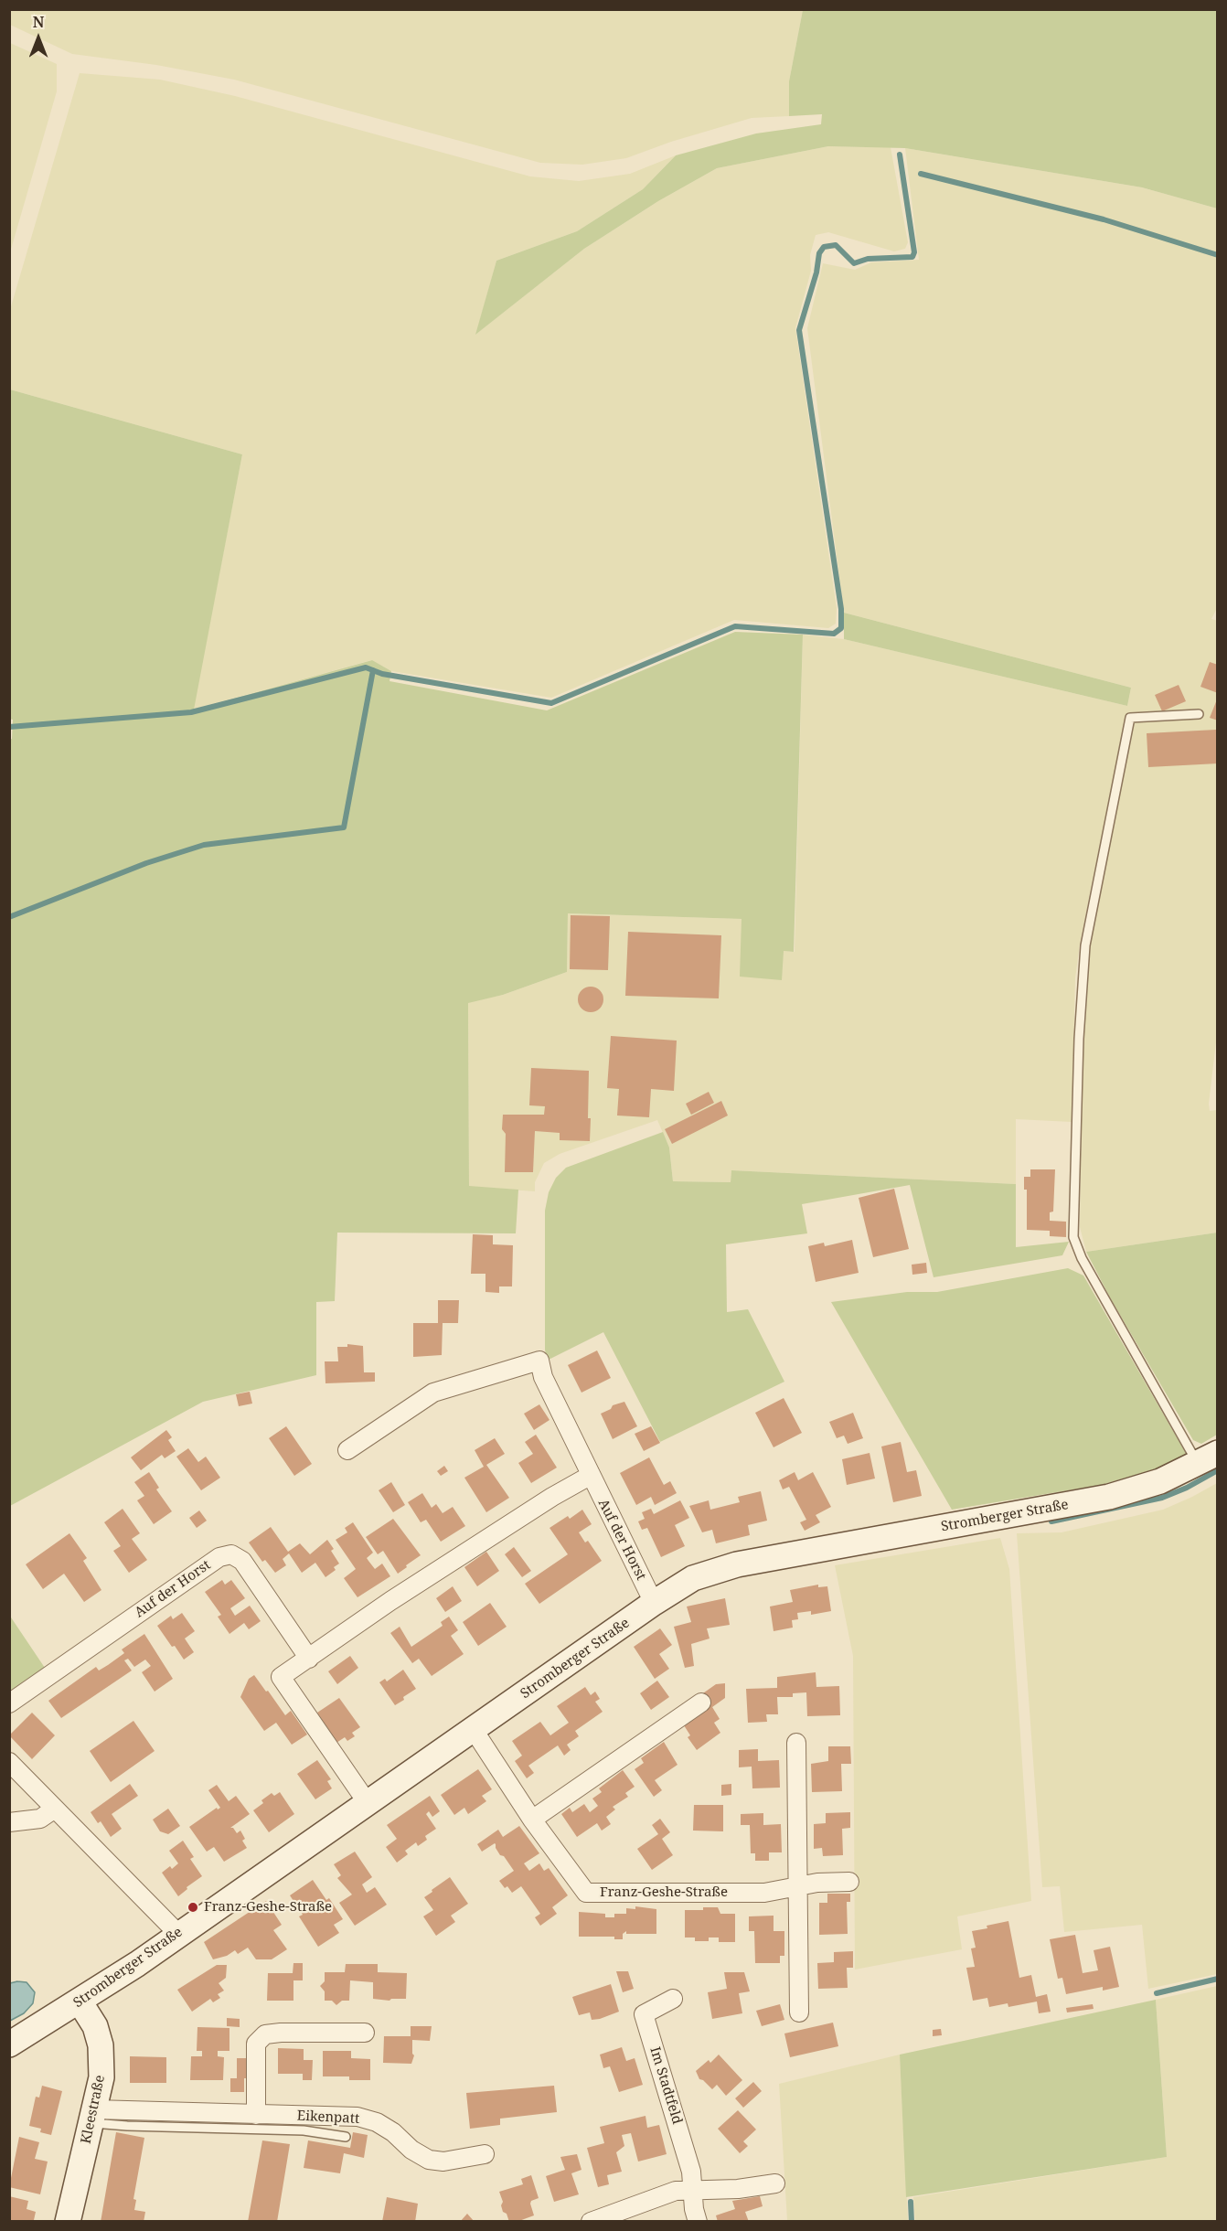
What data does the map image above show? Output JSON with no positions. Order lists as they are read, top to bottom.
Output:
{
  "streets": {
    "main road": ["Stromberger Straße", "Kleestraße"],
    "street": [
      "Auf der Horst",
      "Franz-Geshe-Straße",
      "Im Stadtfeld",
      "Eikenpatt"
    ]
  },
  "crossings": [
    ["Stromberger Straße", "Auf der Horst"],
    ["Stromberger Straße", "Franz-Geshe-Straße"],
    ["Stromberger Straße", "Kleestraße"],
    ["Kleestraße", "Eikenpatt"]
  ],
  "places": ["Franz-Geshe-Straße"],
  "north": "top"
}
